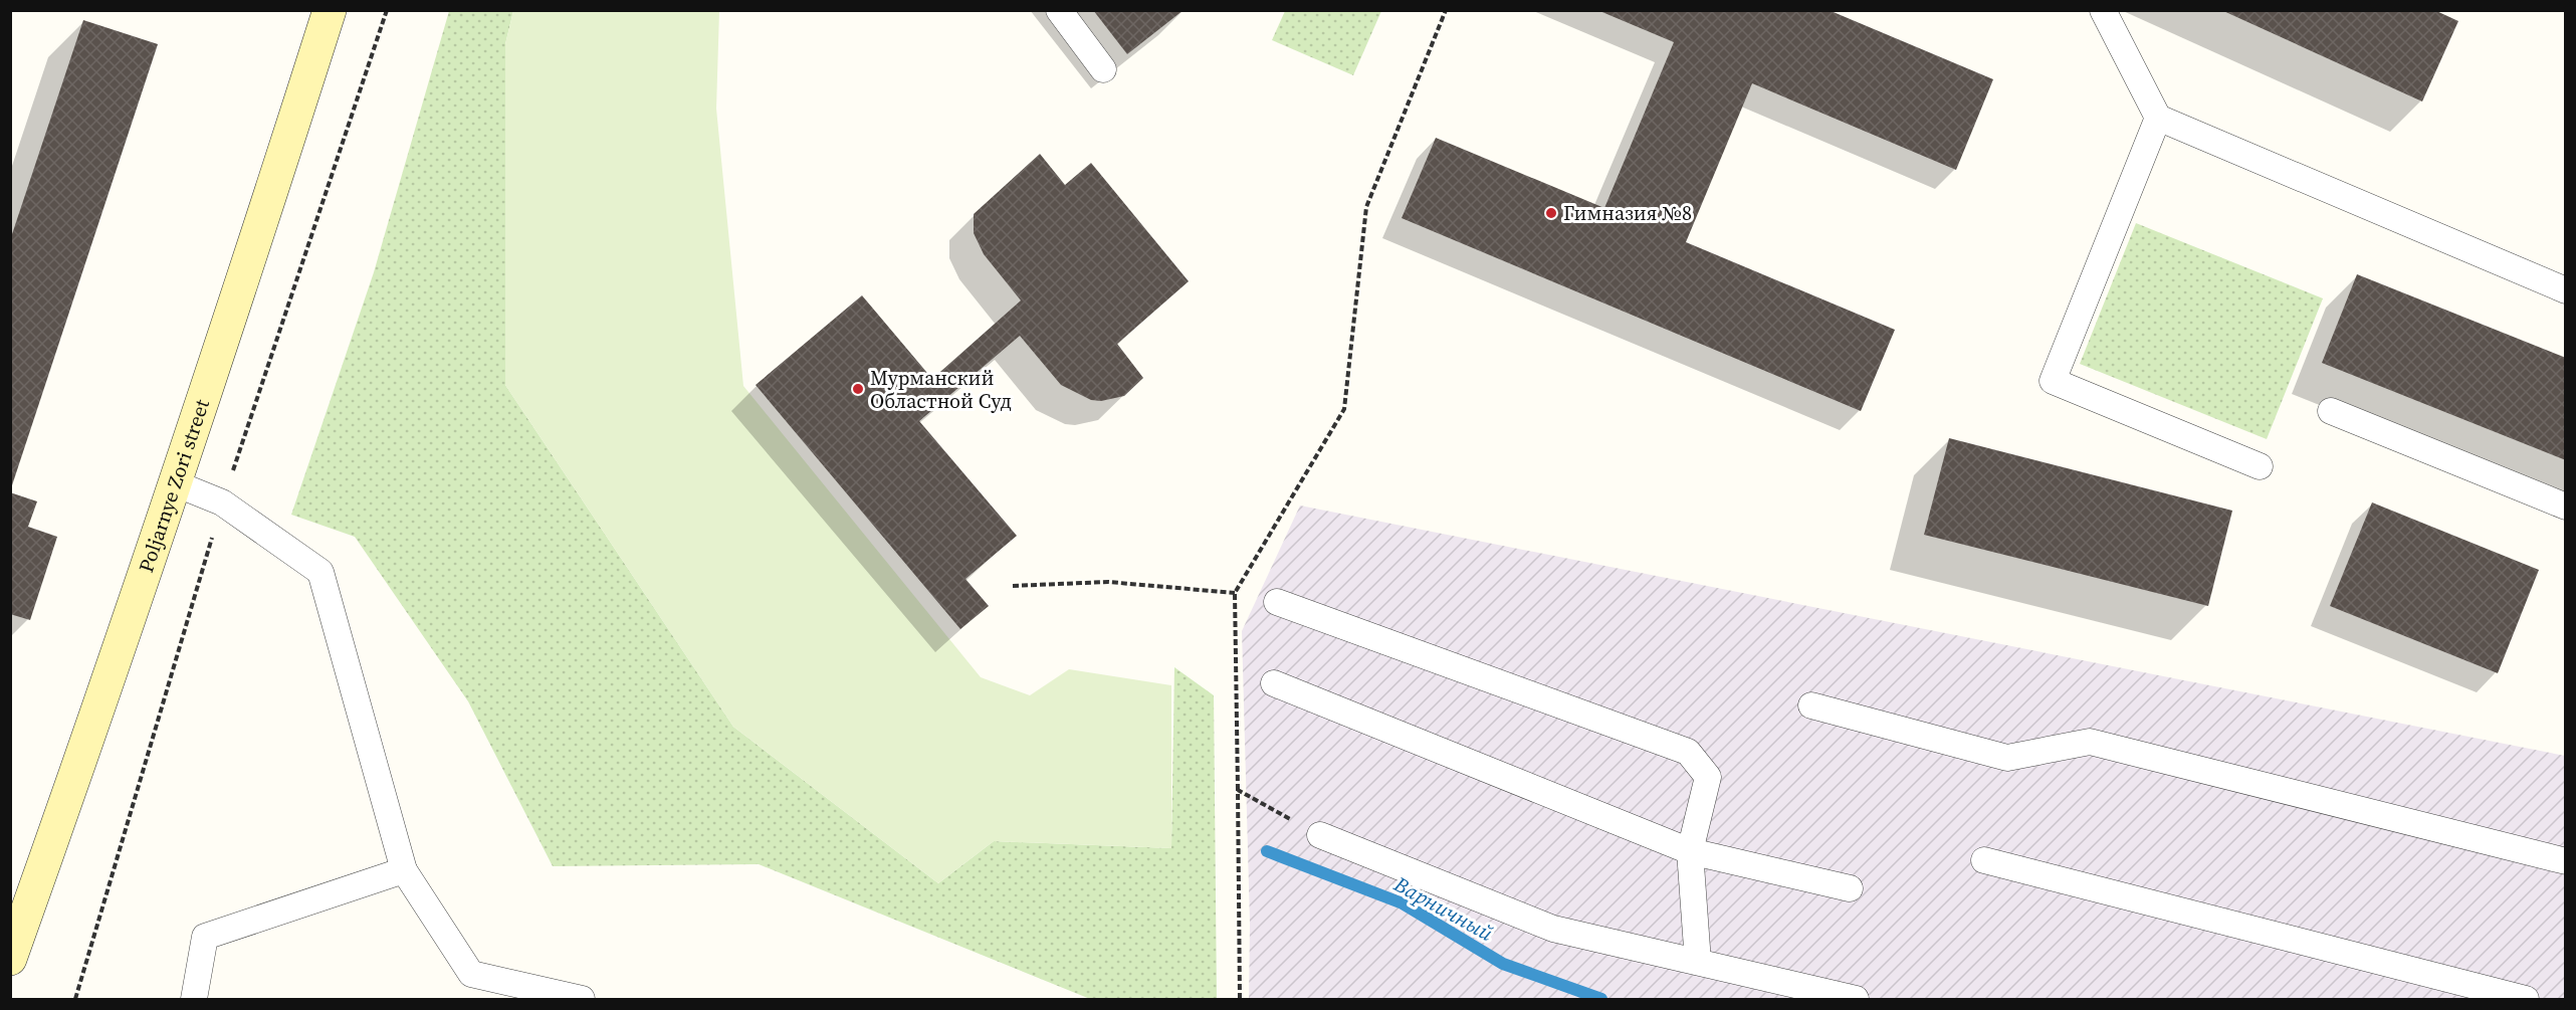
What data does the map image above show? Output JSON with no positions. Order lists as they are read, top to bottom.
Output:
{
  "streets": {
    "main road": ["Poljarnye Zori street"]
  },
  "water": ["Варничный"],
  "places": ["Гимназия №8", "Мурманский Областной Суд"]
}
